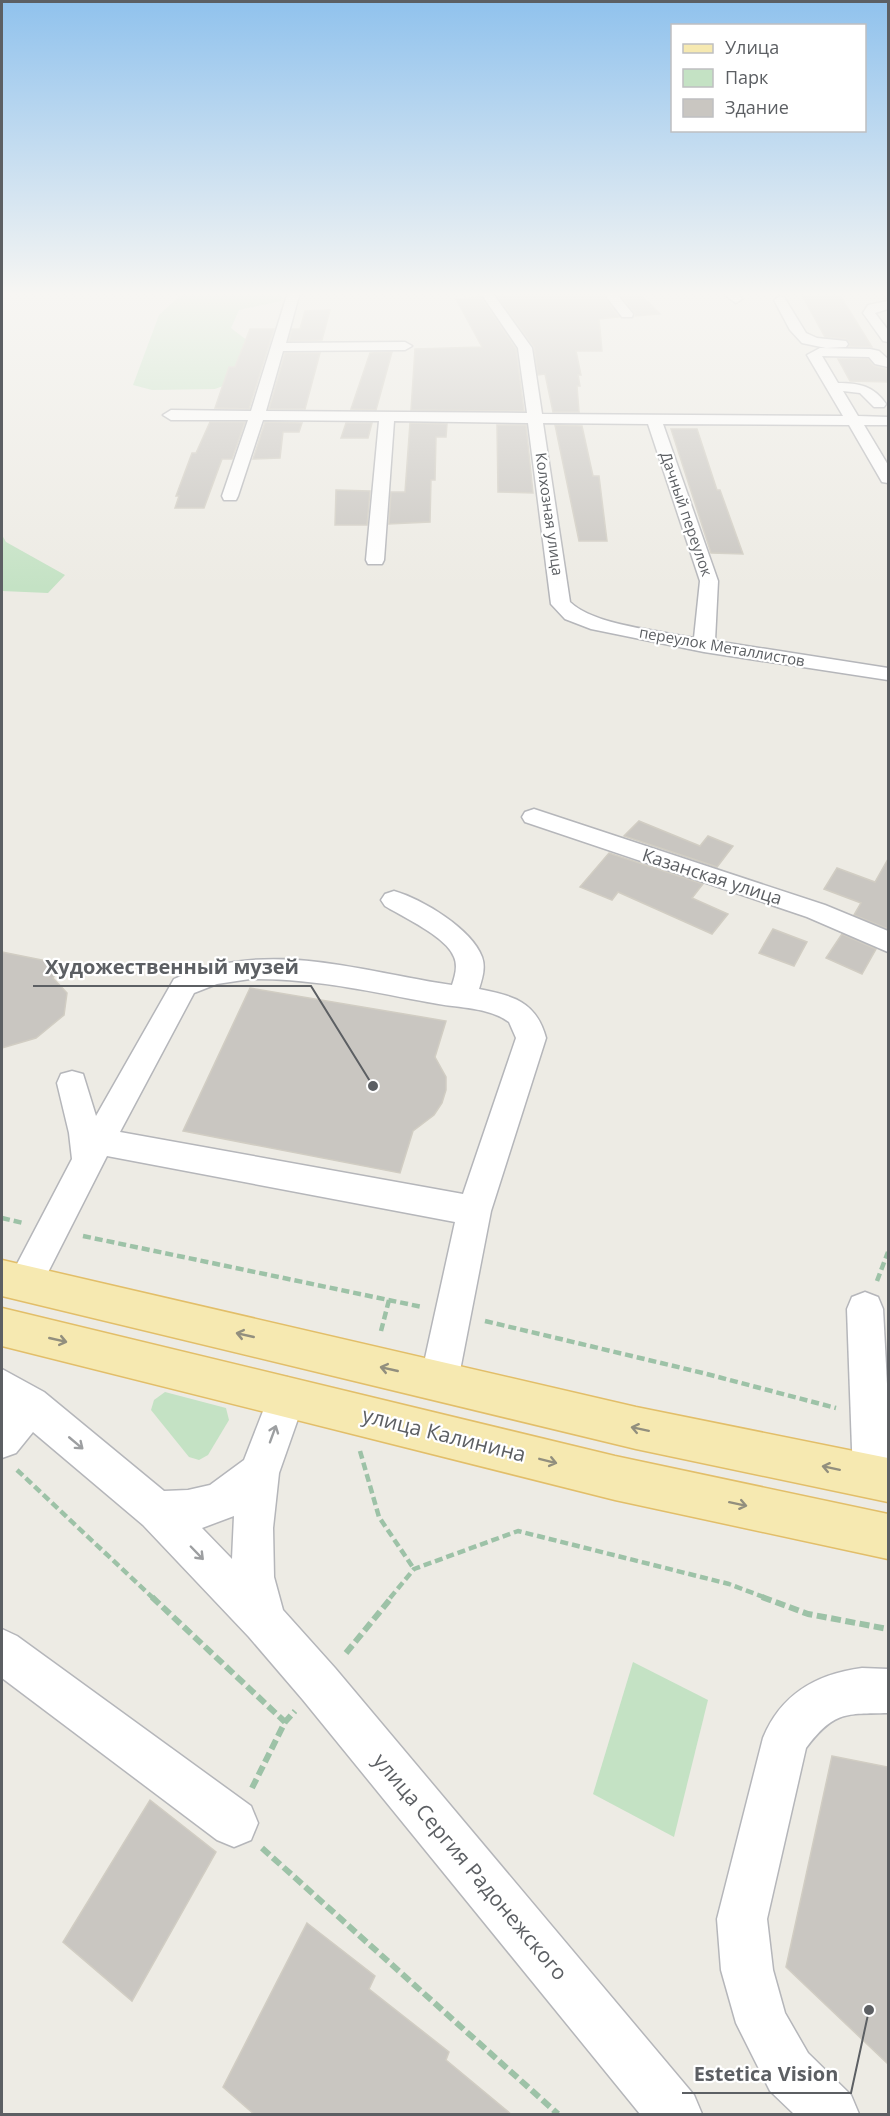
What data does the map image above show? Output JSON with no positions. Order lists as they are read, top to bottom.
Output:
{
  "streets": {
    "main road": ["улица Калинина"],
    "street": [
      "Колхозная улица",
      "Дачный переулок",
      "переулок Металлистов",
      "Казанская улица",
      "улица Сергия Радонежского"
    ]
  },
  "crossings": [
    ["Колхозная улица", "переулок Металлистов"],
    ["Дачный переулок", "переулок Металлистов"],
    ["улица Калинина", "улица Сергия Радонежского"]
  ],
  "places": ["Художественный музей", "Estetica Vision"],
  "legend": ["Улица", "Парк", "Здание"]
}
